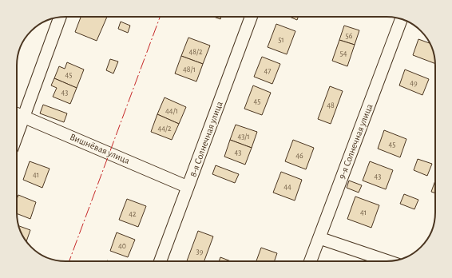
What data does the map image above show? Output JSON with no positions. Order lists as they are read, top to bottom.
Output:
{
  "streets": {
    "street": ["8-я Солнечная улица", "9-я Солнечная улица", "Вишнёвая улица"]
  },
  "crossings": [
    ["8-я Солнечная улица", "Вишнёвая улица"]
  ],
  "house_numbers": [
    "56",
    "51",
    "48/2",
    "54",
    "48/1",
    "47",
    "45",
    "49",
    "43",
    "45",
    "48",
    "44/1",
    "44/2",
    "43/1",
    "45",
    "43",
    "46",
    "41",
    "43",
    "44",
    "41",
    "42",
    "40",
    "39"
  ]
}
